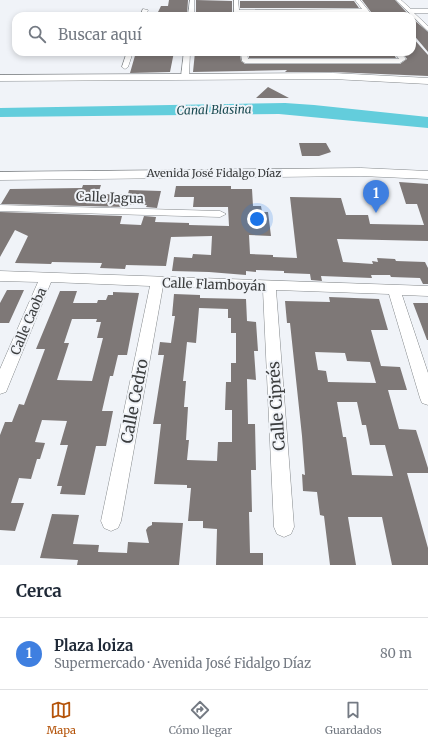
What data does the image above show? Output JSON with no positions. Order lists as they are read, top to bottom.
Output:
{
  "streets": {
    "street": [
      "Avenida José Fidalgo Díaz",
      "Calle Jagua",
      "Calle Flamboyán",
      "Calle Caoba",
      "Calle Cedro",
      "Calle Ciprés"
    ]
  },
  "crossings": [
    ["Calle Flamboyán", "Calle Caoba"],
    ["Calle Flamboyán", "Calle Cedro"],
    ["Calle Flamboyán", "Calle Ciprés"]
  ],
  "water": ["Canal Blasina"],
  "page": {
    "search": "Buscar aquí",
    "pins": "1",
    "heading": "Cerca",
    "list": [
      {
        "mark": "1",
        "name": "Plaza loiza",
        "note": "Supermercado · Avenida José Fidalgo Díaz",
        "value": "80 m"
      }
    ],
    "nav": ["Mapa", "Cómo llegar", "Guardados"]
  }
}
